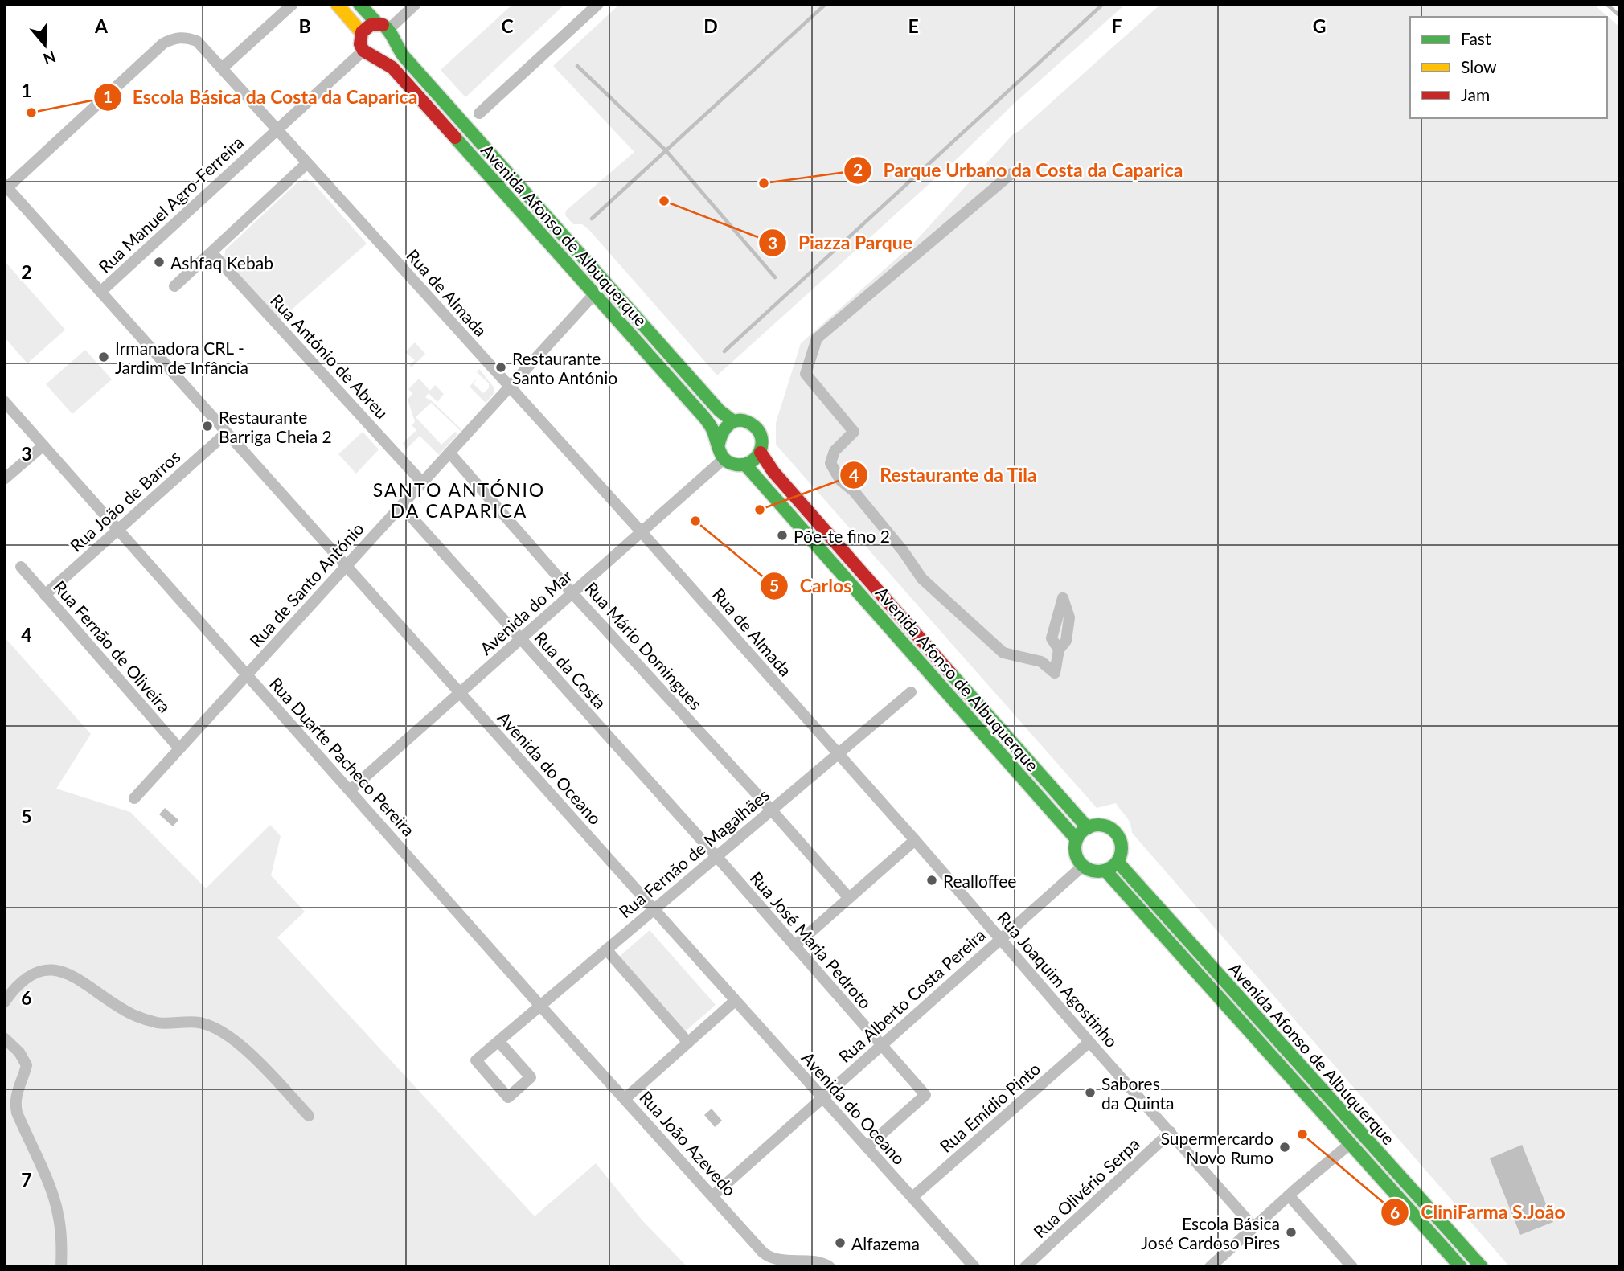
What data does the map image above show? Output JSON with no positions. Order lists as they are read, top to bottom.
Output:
{
  "streets": {
    "main road": ["Rua Manuel Agro-Ferreira", "Avenida Afonso de Albuquerque"],
    "street": [
      "Rua de Almada",
      "Rua António de Abreu",
      "Rua João de Barros",
      "Rua de Santo António",
      "Avenida do Mar",
      "Rua Mário Domingues",
      "Rua Fernão de Oliveira",
      "Rua da Costa",
      "Rua Duarte Pacheco Pereira",
      "Avenida do Oceano",
      "Rua Fernão de Magalhães",
      "Rua José Maria Pedroto",
      "Rua Joaquim Agostinho",
      "Rua Alberto Costa Pereira",
      "Rua Emídio Pinto",
      "Rua João Azevedo",
      "Rua Olivério Serpa"
    ]
  },
  "crossings": [
    ["Rua Manuel Agro-Ferreira", "Avenida Afonso de Albuquerque"],
    ["Rua Manuel Agro-Ferreira", "Rua de Almada"],
    ["Rua Manuel Agro-Ferreira", "Avenida do Oceano"],
    ["Avenida Afonso de Albuquerque", "Rua de Santo António"],
    ["Avenida Afonso de Albuquerque", "Avenida do Mar"],
    ["Avenida Afonso de Albuquerque", "Rua Alberto Costa Pereira"],
    ["Rua de Almada", "Rua de Santo António"],
    ["Rua de Almada", "Avenida do Mar"],
    ["Rua de Almada", "Avenida do Oceano"],
    ["Rua de Almada", "Rua Fernão de Magalhães"],
    ["Rua de Almada", "Rua Joaquim Agostinho"],
    ["Rua António de Abreu", "Rua de Santo António"],
    ["Rua João de Barros", "Rua Fernão de Oliveira"],
    ["Rua João de Barros", "Rua Duarte Pacheco Pereira"],
    ["Rua João de Barros", "Avenida do Oceano"],
    ["Rua de Santo António", "Rua Mário Domingues"],
    ["Rua de Santo António", "Rua Fernão de Oliveira"],
    ["Rua de Santo António", "Rua da Costa"],
    ["Rua de Santo António", "Rua Duarte Pacheco Pereira"],
    ["Rua de Santo António", "Avenida do Oceano"],
    ["Avenida do Mar", "Rua Mário Domingues"],
    ["Avenida do Mar", "Rua da Costa"],
    ["Avenida do Mar", "Rua Duarte Pacheco Pereira"],
    ["Avenida do Mar", "Avenida do Oceano"],
    ["Rua Mário Domingues", "Rua Fernão de Magalhães"],
    ["Rua da Costa", "Rua Fernão de Magalhães"],
    ["Rua da Costa", "Rua José Maria Pedroto"],
    ["Rua Duarte Pacheco Pereira", "Rua Fernão de Magalhães"],
    ["Rua Duarte Pacheco Pereira", "Rua João Azevedo"],
    ["Avenida do Oceano", "Rua Fernão de Magalhães"],
    ["Avenida do Oceano", "Rua José Maria Pedroto"],
    ["Avenida do Oceano", "Rua Alberto Costa Pereira"],
    ["Avenida do Oceano", "Rua Emídio Pinto"],
    ["Rua Fernão de Magalhães", "Rua José Maria Pedroto"],
    ["Rua Fernão de Magalhães", "Rua Joaquim Agostinho"],
    ["Rua Fernão de Magalhães", "Rua João Azevedo"],
    ["Rua José Maria Pedroto", "Rua Alberto Costa Pereira"],
    ["Rua Joaquim Agostinho", "Rua Alberto Costa Pereira"],
    ["Rua Joaquim Agostinho", "Rua Emídio Pinto"],
    ["Rua Joaquim Agostinho", "Rua Olivério Serpa"],
    ["Rua Alberto Costa Pereira", "Rua João Azevedo"]
  ],
  "districts": ["SANTO ANTÓNIO DA CAPARICA"],
  "places": [
    "Escola Básica da Costa da Caparica",
    "Parque Urbano da Costa da Caparica",
    "Piazza Parque",
    "Ashfaq Kebab",
    "Irmanadora CRL - Jardim de Infância",
    "Restaurante Santo António",
    "Restaurante Barriga Cheia 2",
    "Restaurante da Tila",
    "Carlos",
    "Põe-te fino 2",
    "Realloffee",
    "Sabores da Quinta",
    "CliniFarma S.João",
    "Supermercardo Novo Rumo",
    "Escola Básica José Cardoso Pires",
    "Alfazema"
  ],
  "legend": ["Fast", "Slow", "Jam"],
  "north": "bottom",
  "grid": {
    "columns": [
      "A",
      "B",
      "C",
      "D",
      "E",
      "F",
      "G"
    ],
    "rows": [
      "1",
      "2",
      "3",
      "4",
      "5",
      "6",
      "7"
    ]
  }
}
